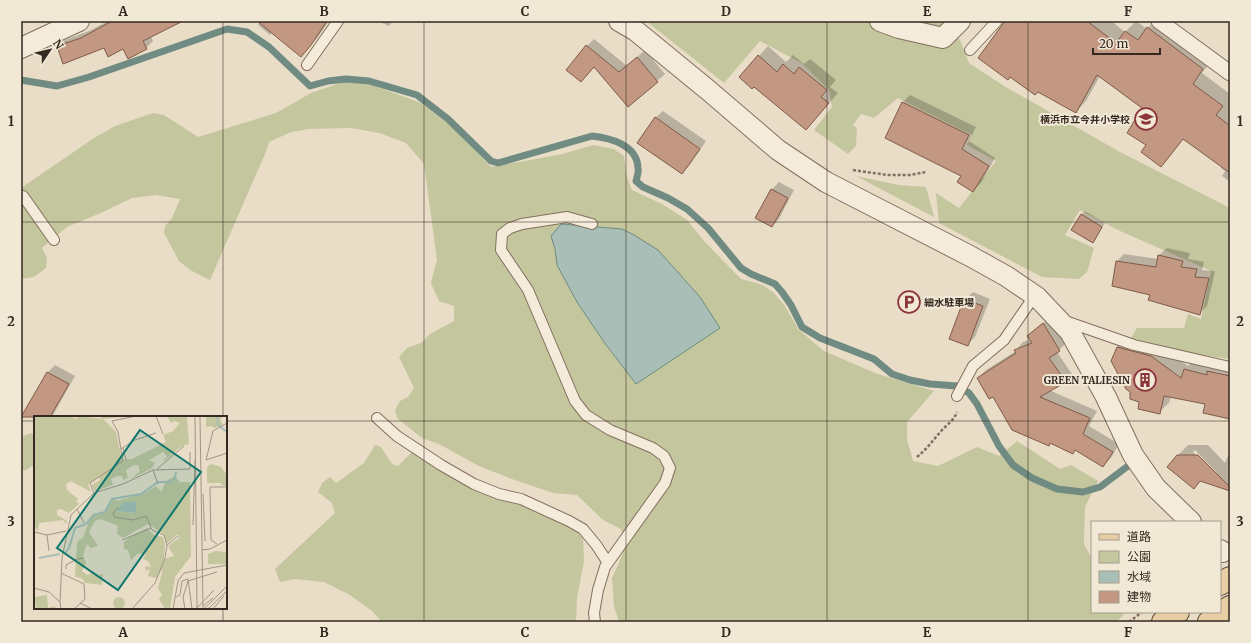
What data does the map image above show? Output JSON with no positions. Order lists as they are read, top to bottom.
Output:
{
  "places": {
    "school or university": ["横浜市立今井小学校"],
    "parking": ["細水駐車場"],
    "building": ["GREEN TALIESIN"]
  },
  "legend": [
    "道路",
    "公園",
    "水域",
    "建物"
  ],
  "scale_bar": "20 m",
  "north": "top right",
  "grid": {
    "columns": [
      "A",
      "B",
      "C",
      "D",
      "E",
      "F"
    ],
    "rows": ["1", "2", "3"]
  }
}
